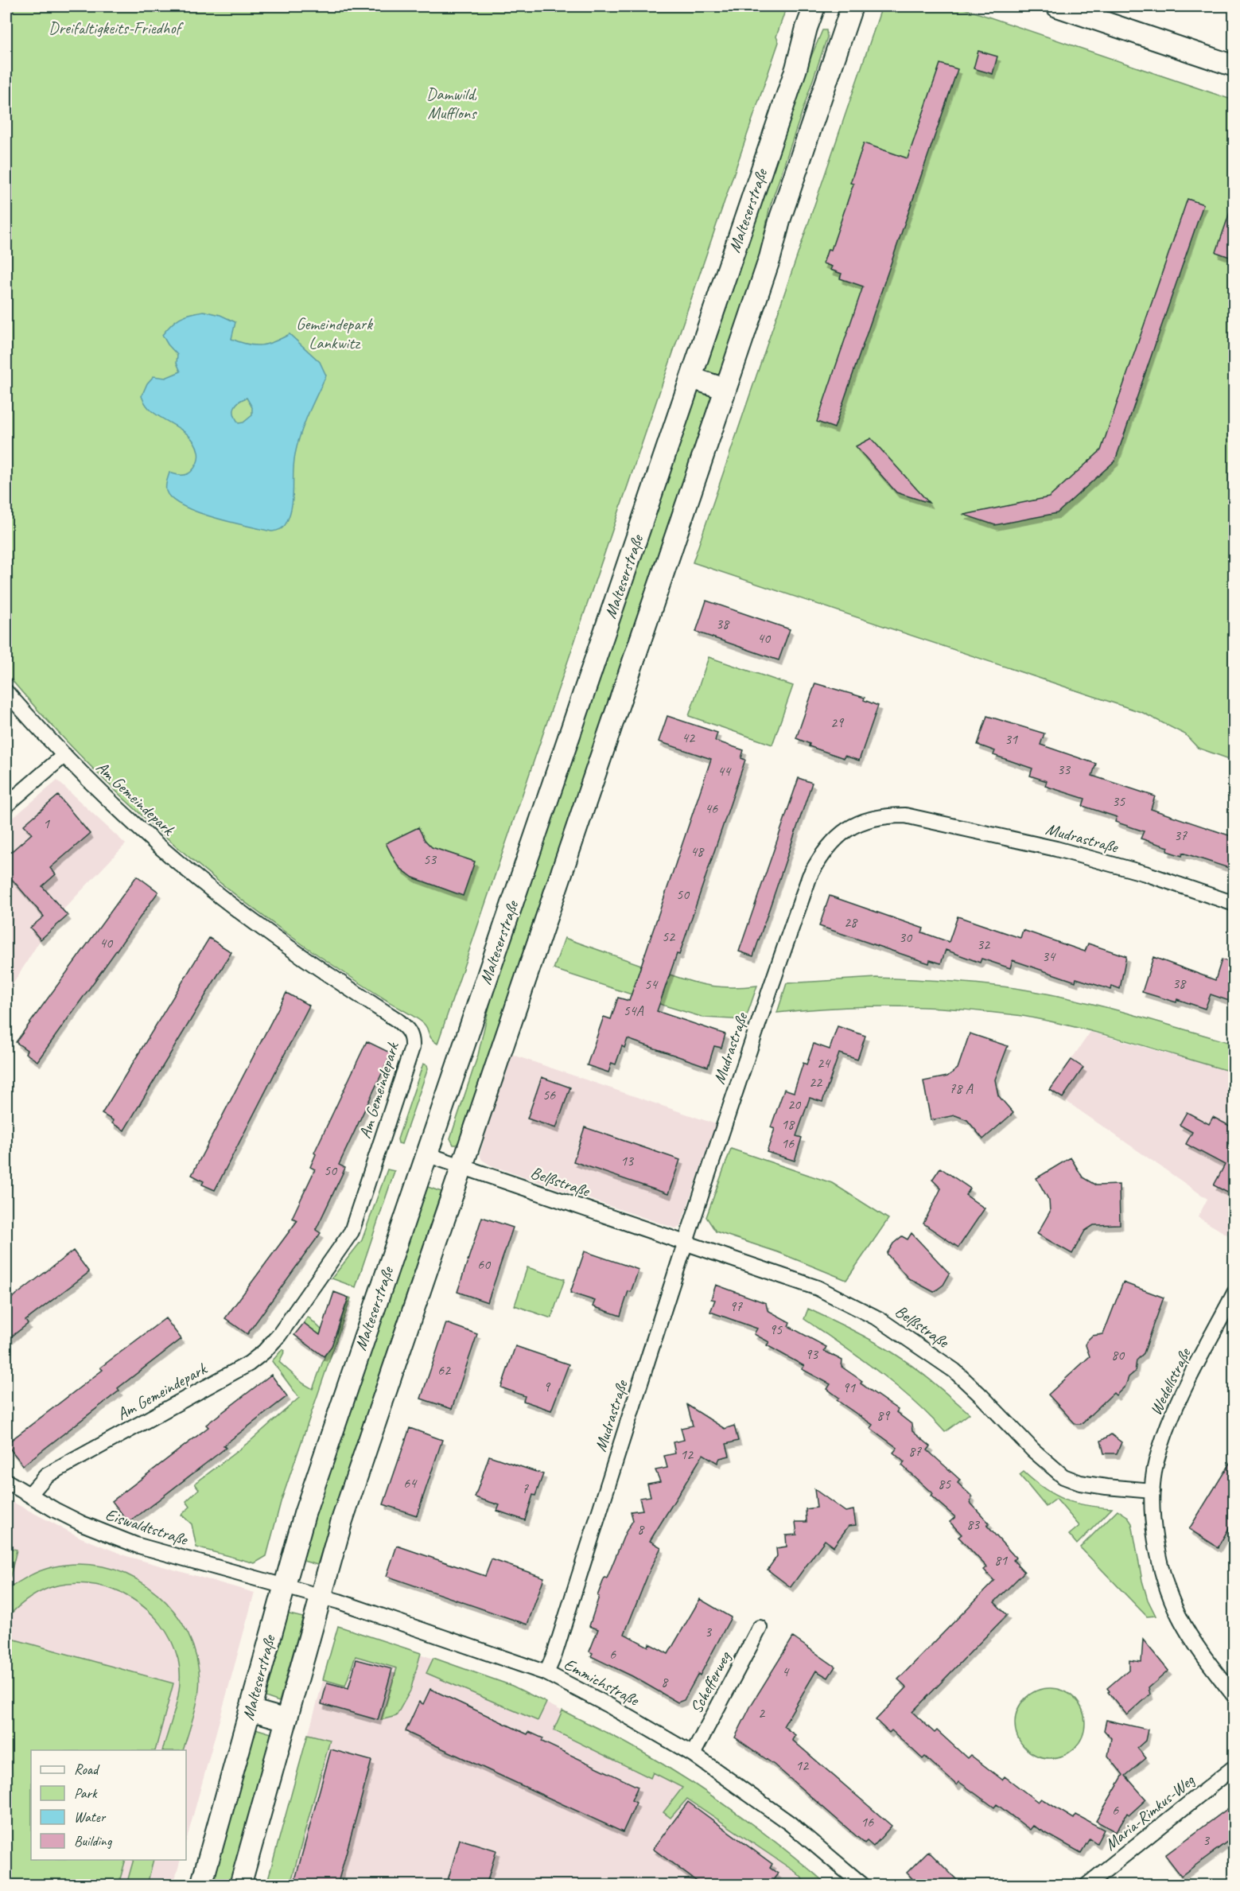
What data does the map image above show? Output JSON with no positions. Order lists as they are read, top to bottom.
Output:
{
  "streets": {
    "main road": ["Malteserstraße"],
    "street": [
      "Am Gemeindepark",
      "Mudrastraße",
      "Belßstraße",
      "Wedellstraße",
      "Eiswaldtstraße",
      "Emmichstraße",
      "Schefferweg",
      "Maria-Rimkus-Weg"
    ]
  },
  "crossings": [
    ["Malteserstraße", "Belßstraße"],
    ["Malteserstraße", "Eiswaldtstraße"],
    ["Malteserstraße", "Emmichstraße"],
    ["Am Gemeindepark", "Eiswaldtstraße"],
    ["Mudrastraße", "Belßstraße"],
    ["Mudrastraße", "Emmichstraße"],
    ["Belßstraße", "Wedellstraße"],
    ["Eiswaldtstraße", "Emmichstraße"],
    ["Emmichstraße", "Schefferweg"]
  ],
  "parks": ["Dreifaltigkeits-Friedhof", "Damwild, Mufflons", "Gemeindepark Lankwitz"],
  "house_numbers": [
    "38",
    "40",
    "29",
    "42",
    "31",
    "33",
    "44",
    "35",
    "46",
    "1",
    "37",
    "48",
    "53",
    "50",
    "28",
    "52",
    "30",
    "40",
    "32",
    "34",
    "38",
    "54",
    "54A",
    "24",
    "22",
    "78 A",
    "56",
    "20",
    "18",
    "16",
    "13",
    "50",
    "60",
    "97",
    "95",
    "93",
    "80",
    "62",
    "9",
    "91",
    "89",
    "87",
    "12",
    "64",
    "85",
    "7",
    "83",
    "8",
    "81",
    "3",
    "6",
    "4",
    "8",
    "2",
    "12",
    "6",
    "16",
    "3"
  ],
  "legend": [
    "Road",
    "Park",
    "Water",
    "Building"
  ]
}
